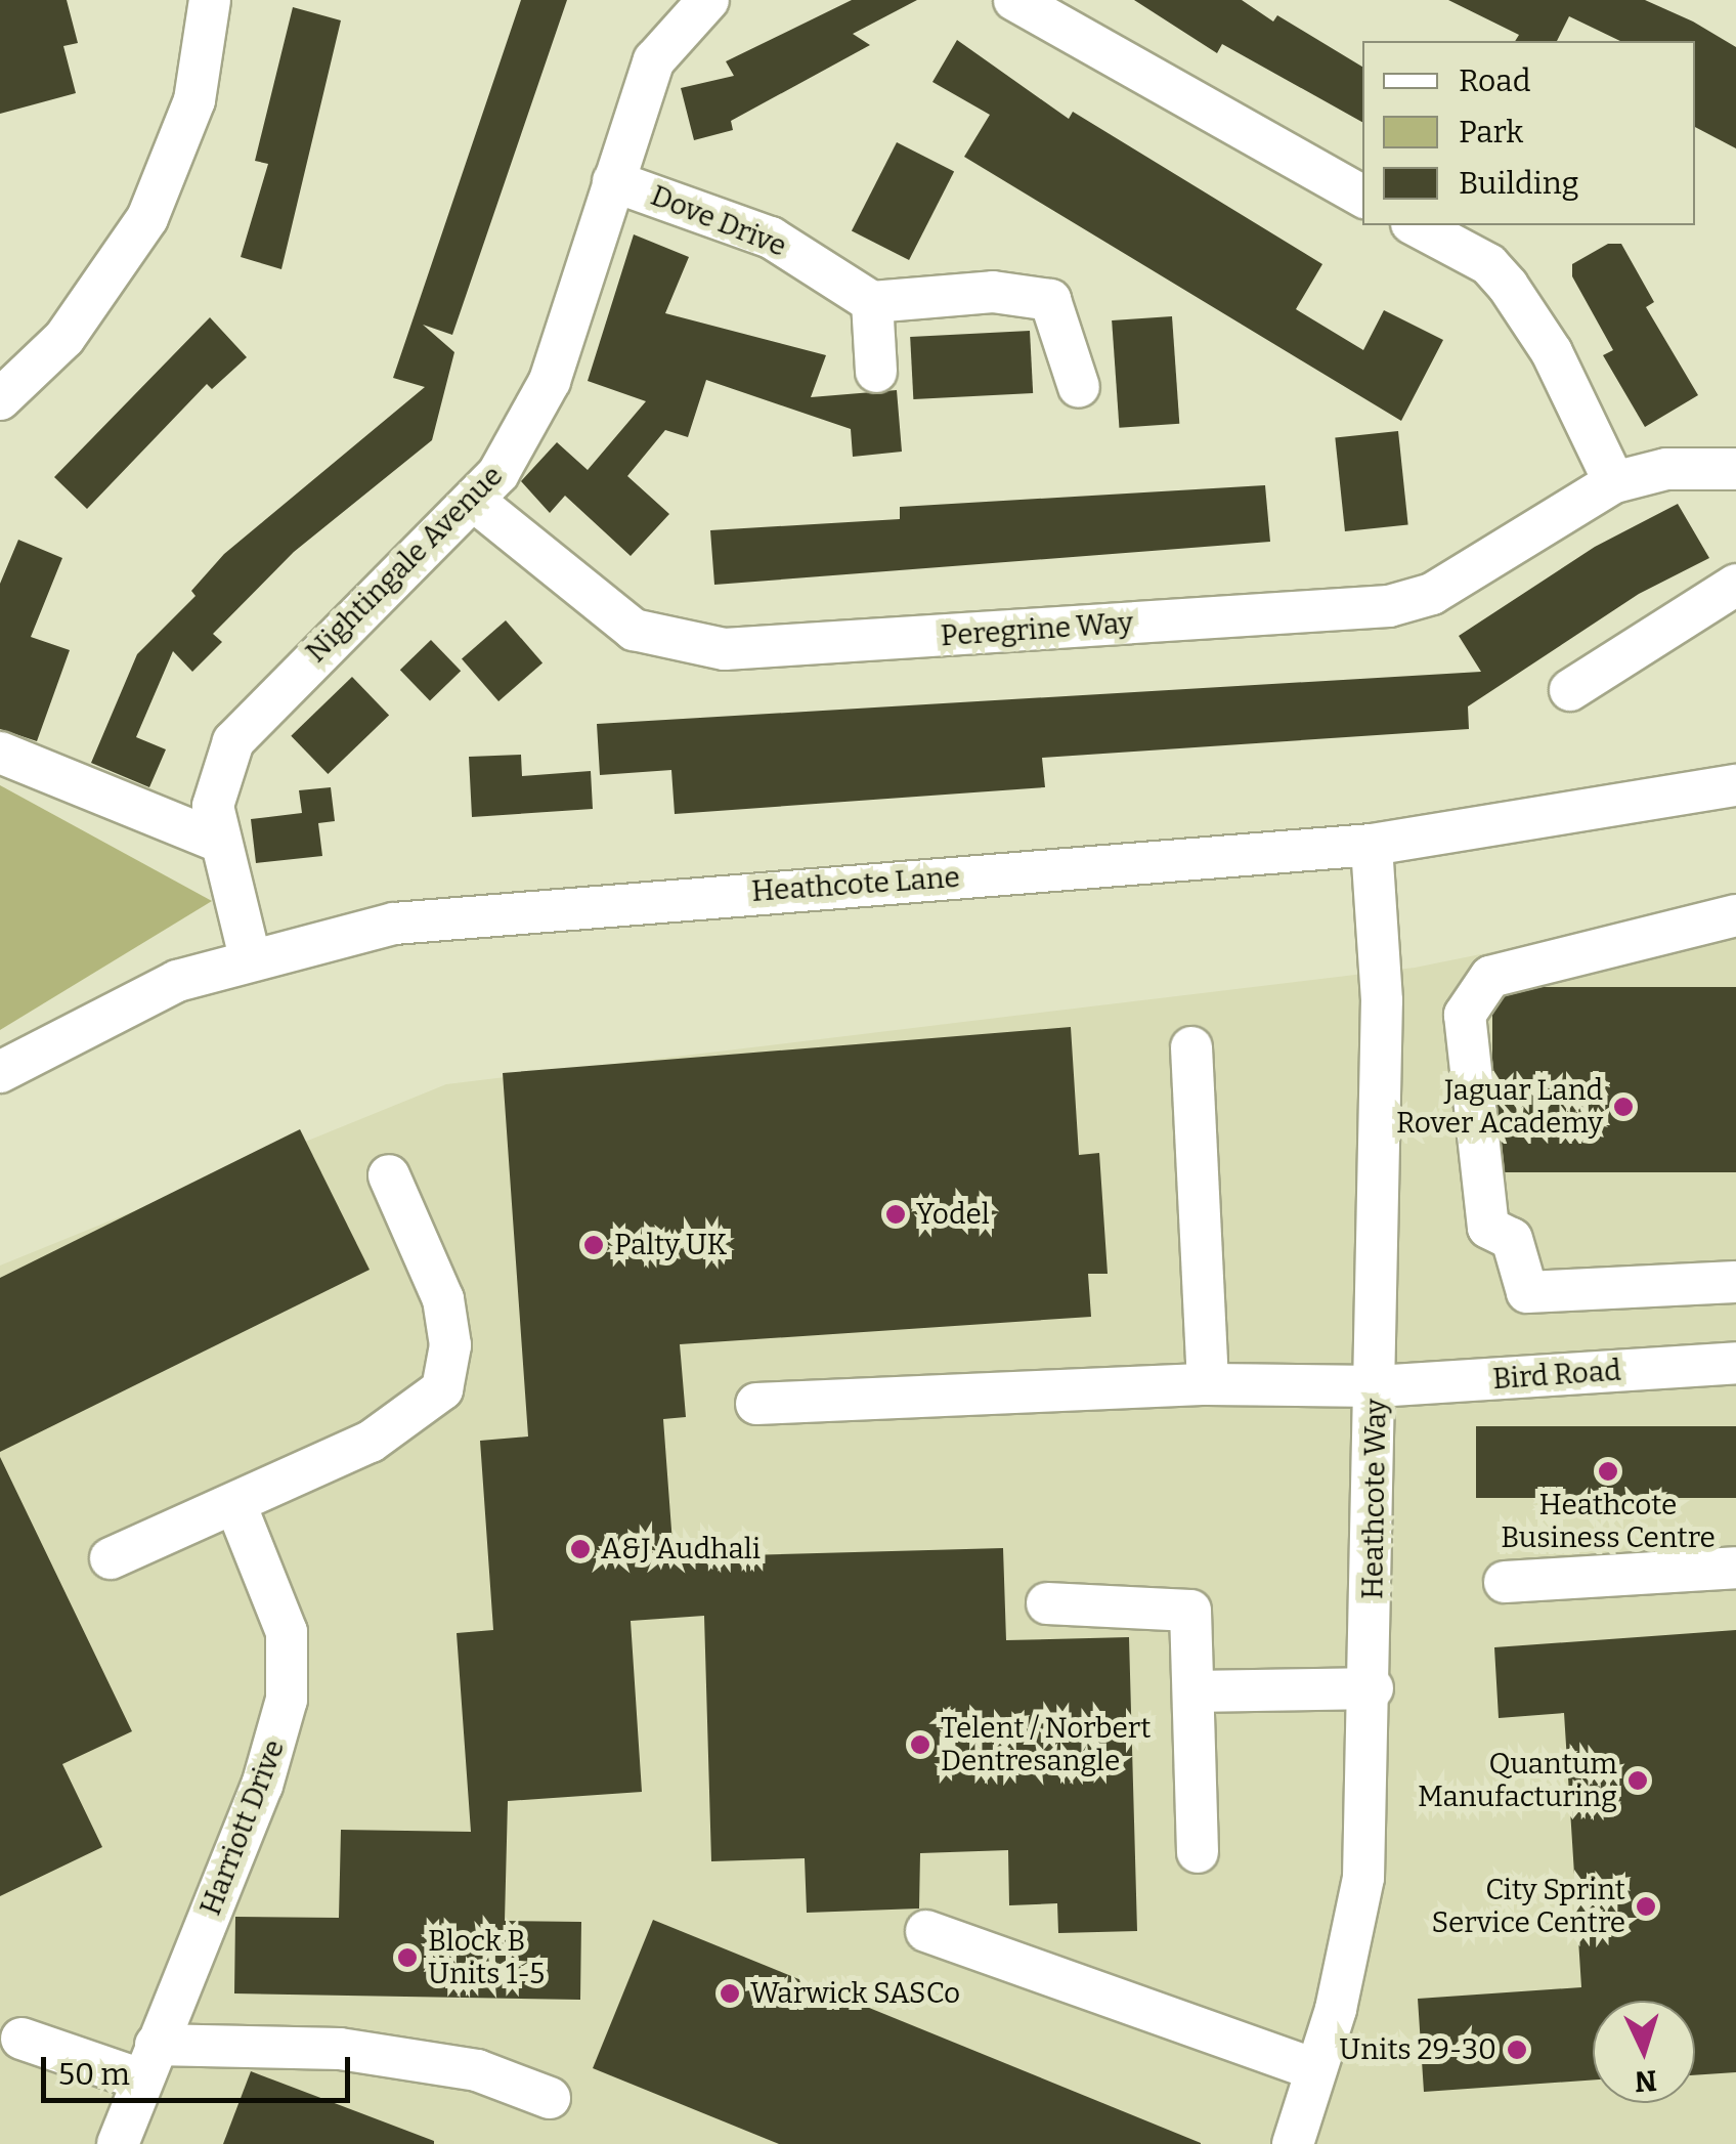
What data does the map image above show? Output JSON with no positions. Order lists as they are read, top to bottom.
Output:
{
  "streets": {
    "street": [
      "Dove Drive",
      "Nightingale Avenue",
      "Peregrine Way",
      "Heathcote Lane",
      "Bird Road",
      "Heathcote Way",
      "Harriott Drive"
    ]
  },
  "crossings": [
    ["Dove Drive", "Nightingale Avenue"],
    ["Nightingale Avenue", "Peregrine Way"],
    ["Nightingale Avenue", "Heathcote Lane"],
    ["Heathcote Lane", "Heathcote Way"],
    ["Bird Road", "Heathcote Way"]
  ],
  "places": [
    "Jaguar Land Rover Academy",
    "Yodel",
    "Palty UK",
    "Heathcote Business Centre",
    "A&J Audhali",
    "Telent / Norbert Dentresangle",
    "Quantum Manufacturing",
    "City Sprint Service Centre",
    "Block B Units 1-5",
    "Warwick SASCo",
    "Units 29-30"
  ],
  "legend": ["Road", "Park", "Building"],
  "scale_bar": "50 m",
  "north": "bottom"
}
